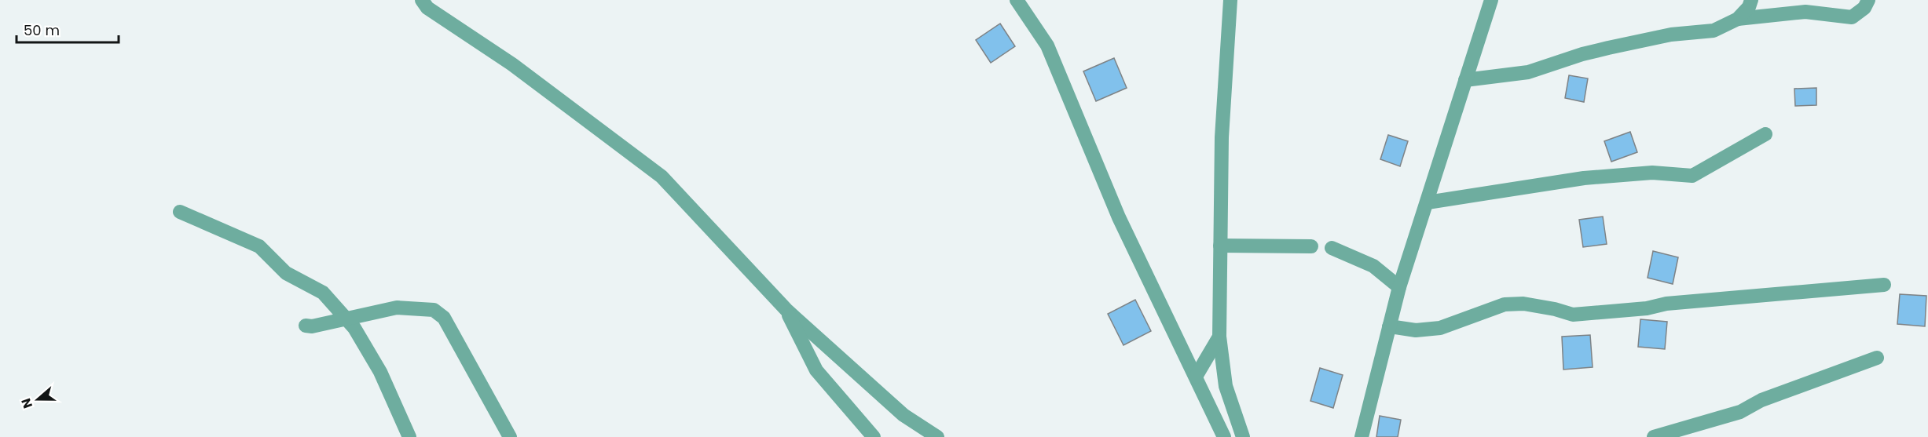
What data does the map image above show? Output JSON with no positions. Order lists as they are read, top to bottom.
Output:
{
  "scale_bar": "50 m",
  "north": "left"
}
